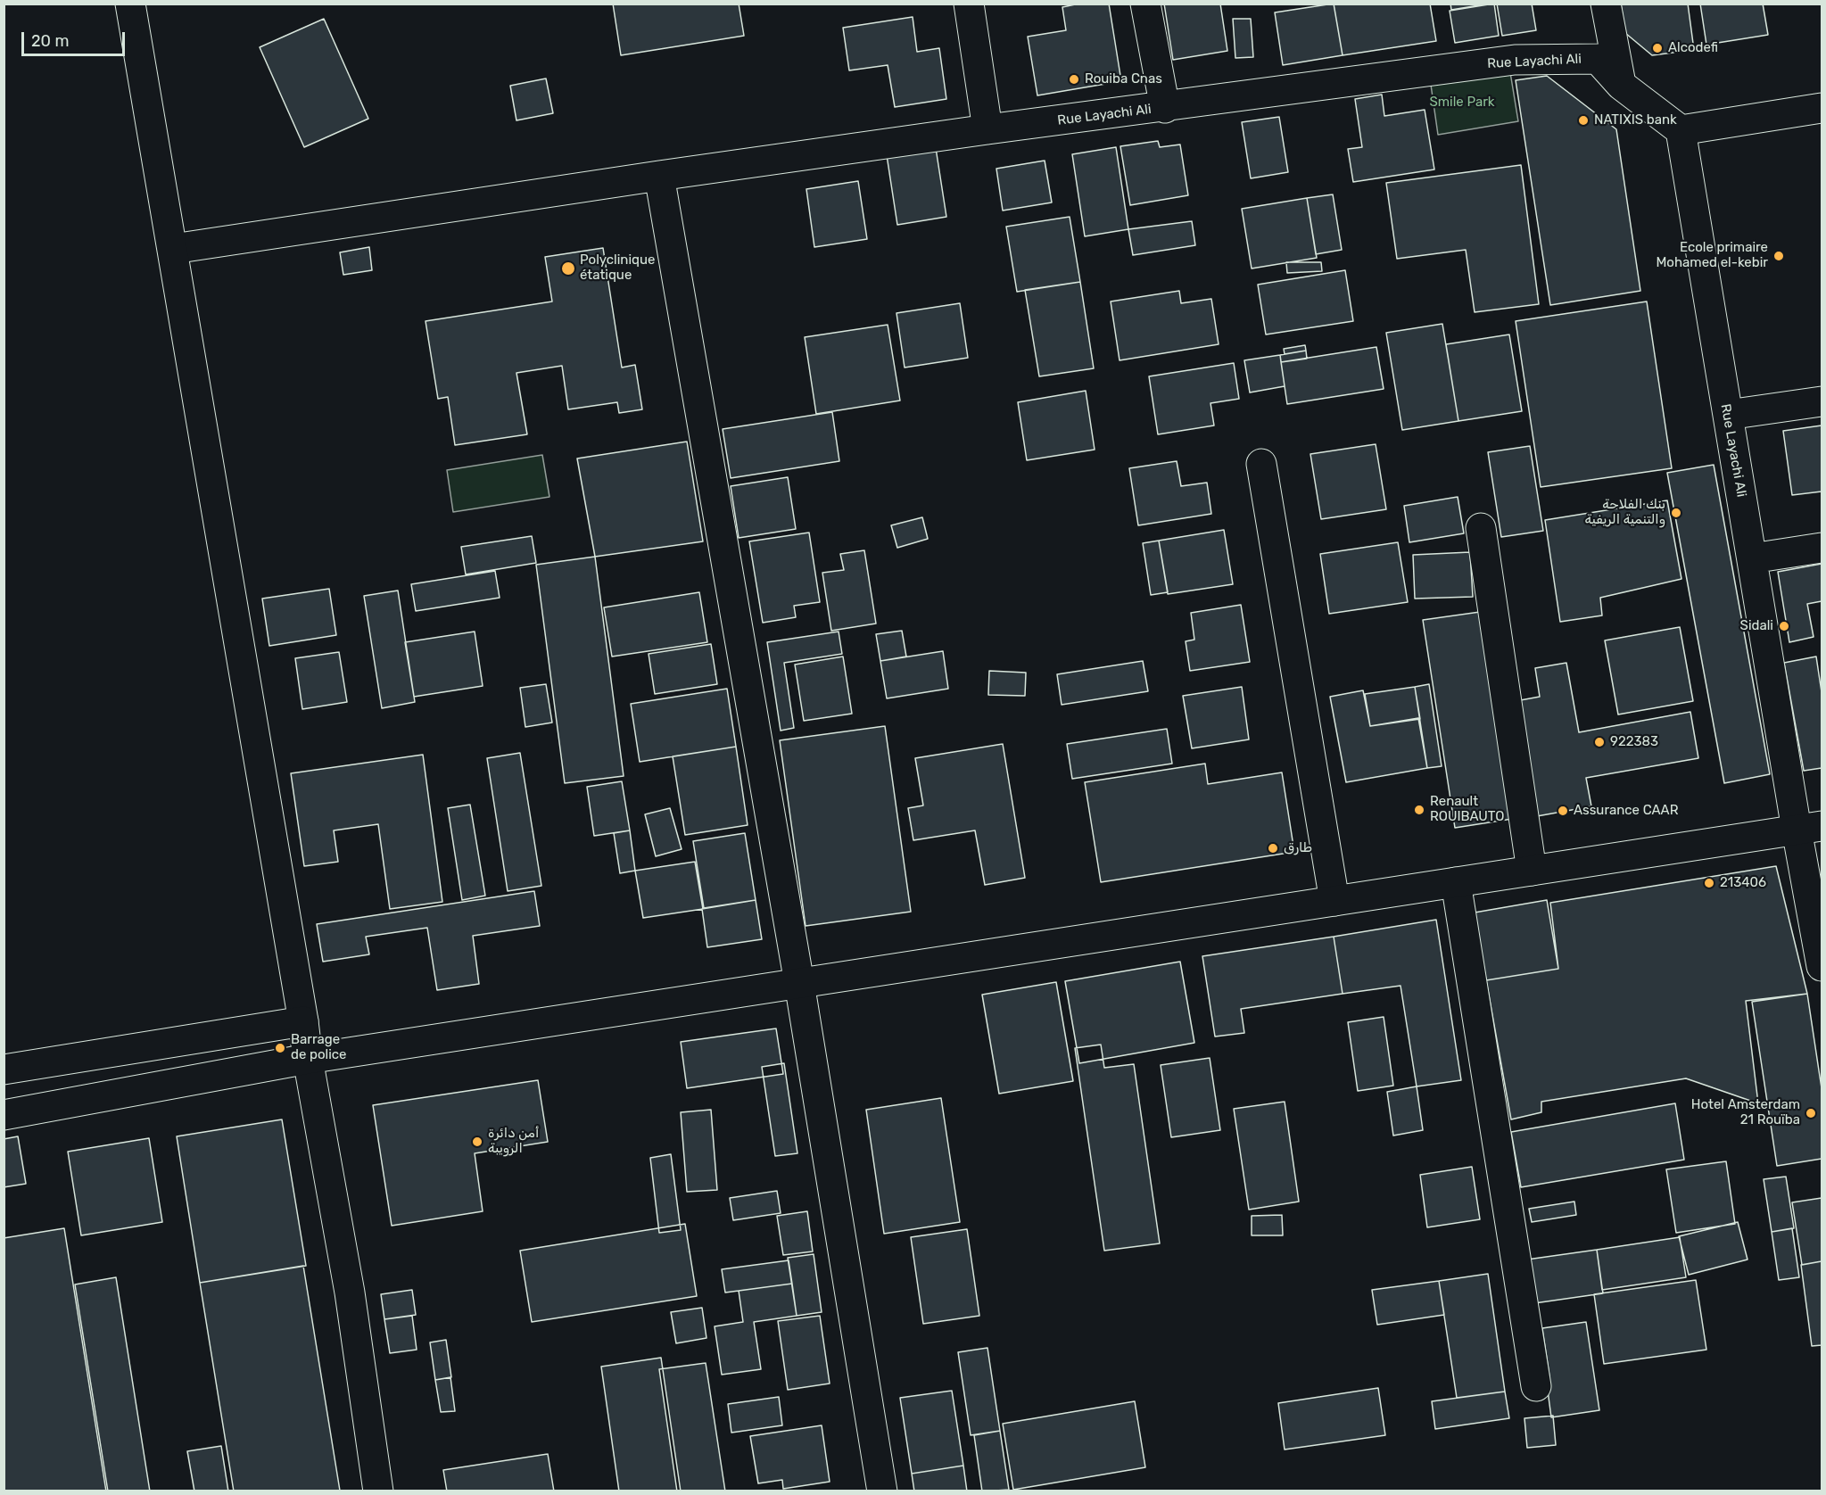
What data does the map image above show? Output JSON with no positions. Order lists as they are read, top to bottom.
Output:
{
  "streets": {
    "main road": ["Rue Layachi Ali"]
  },
  "parks": ["Smile Park"],
  "places": [
    "Alcodefi",
    "Rouiba Cnas",
    "NATIXIS bank",
    "Ecole primaire Mohamed el-kebir",
    "Polyclinique étatique",
    "بنك الفلاحة والتنمية الريفية",
    "Sidali",
    "922383",
    "Renault ROUIBAUTO",
    "Assurance CAAR",
    "طارق",
    "213406",
    "Barrage de police",
    "Hotel Amsterdam 21 Rouïba",
    "أمن دائرة الرويبة"
  ],
  "scale_bar": "20 m"
}
